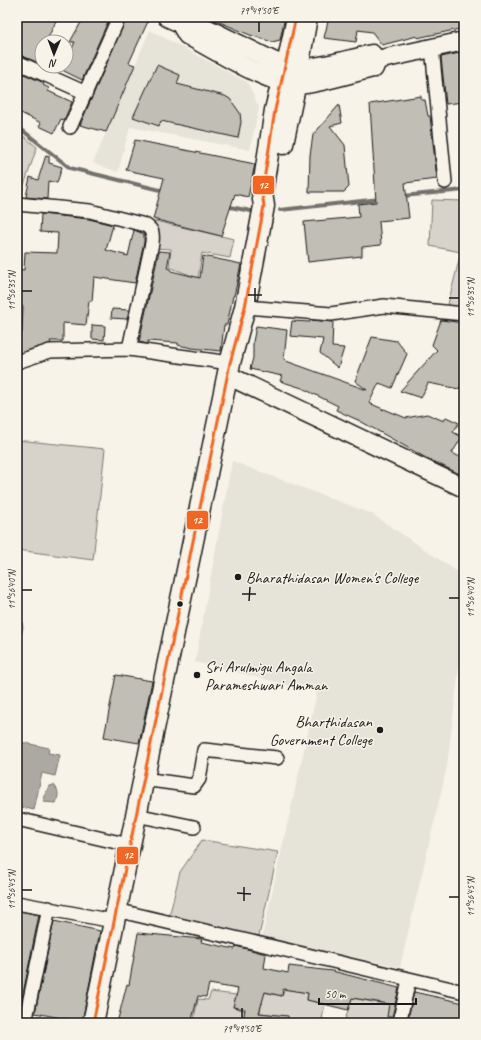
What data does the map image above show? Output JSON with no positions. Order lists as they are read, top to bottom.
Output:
{
  "places": ["Bharathidasan Women's College", "Sri Arulmigu Angala Parameshwari Amman", "Bharthidasan Government College"],
  "lines": ["transit line 12"],
  "scale_bar": "50 m",
  "north": "bottom",
  "coordinates": [
    "79°49'50\"E",
    "11°56'35\"N",
    "11°56'40\"N",
    "11°56'45\"N"
  ]
}
